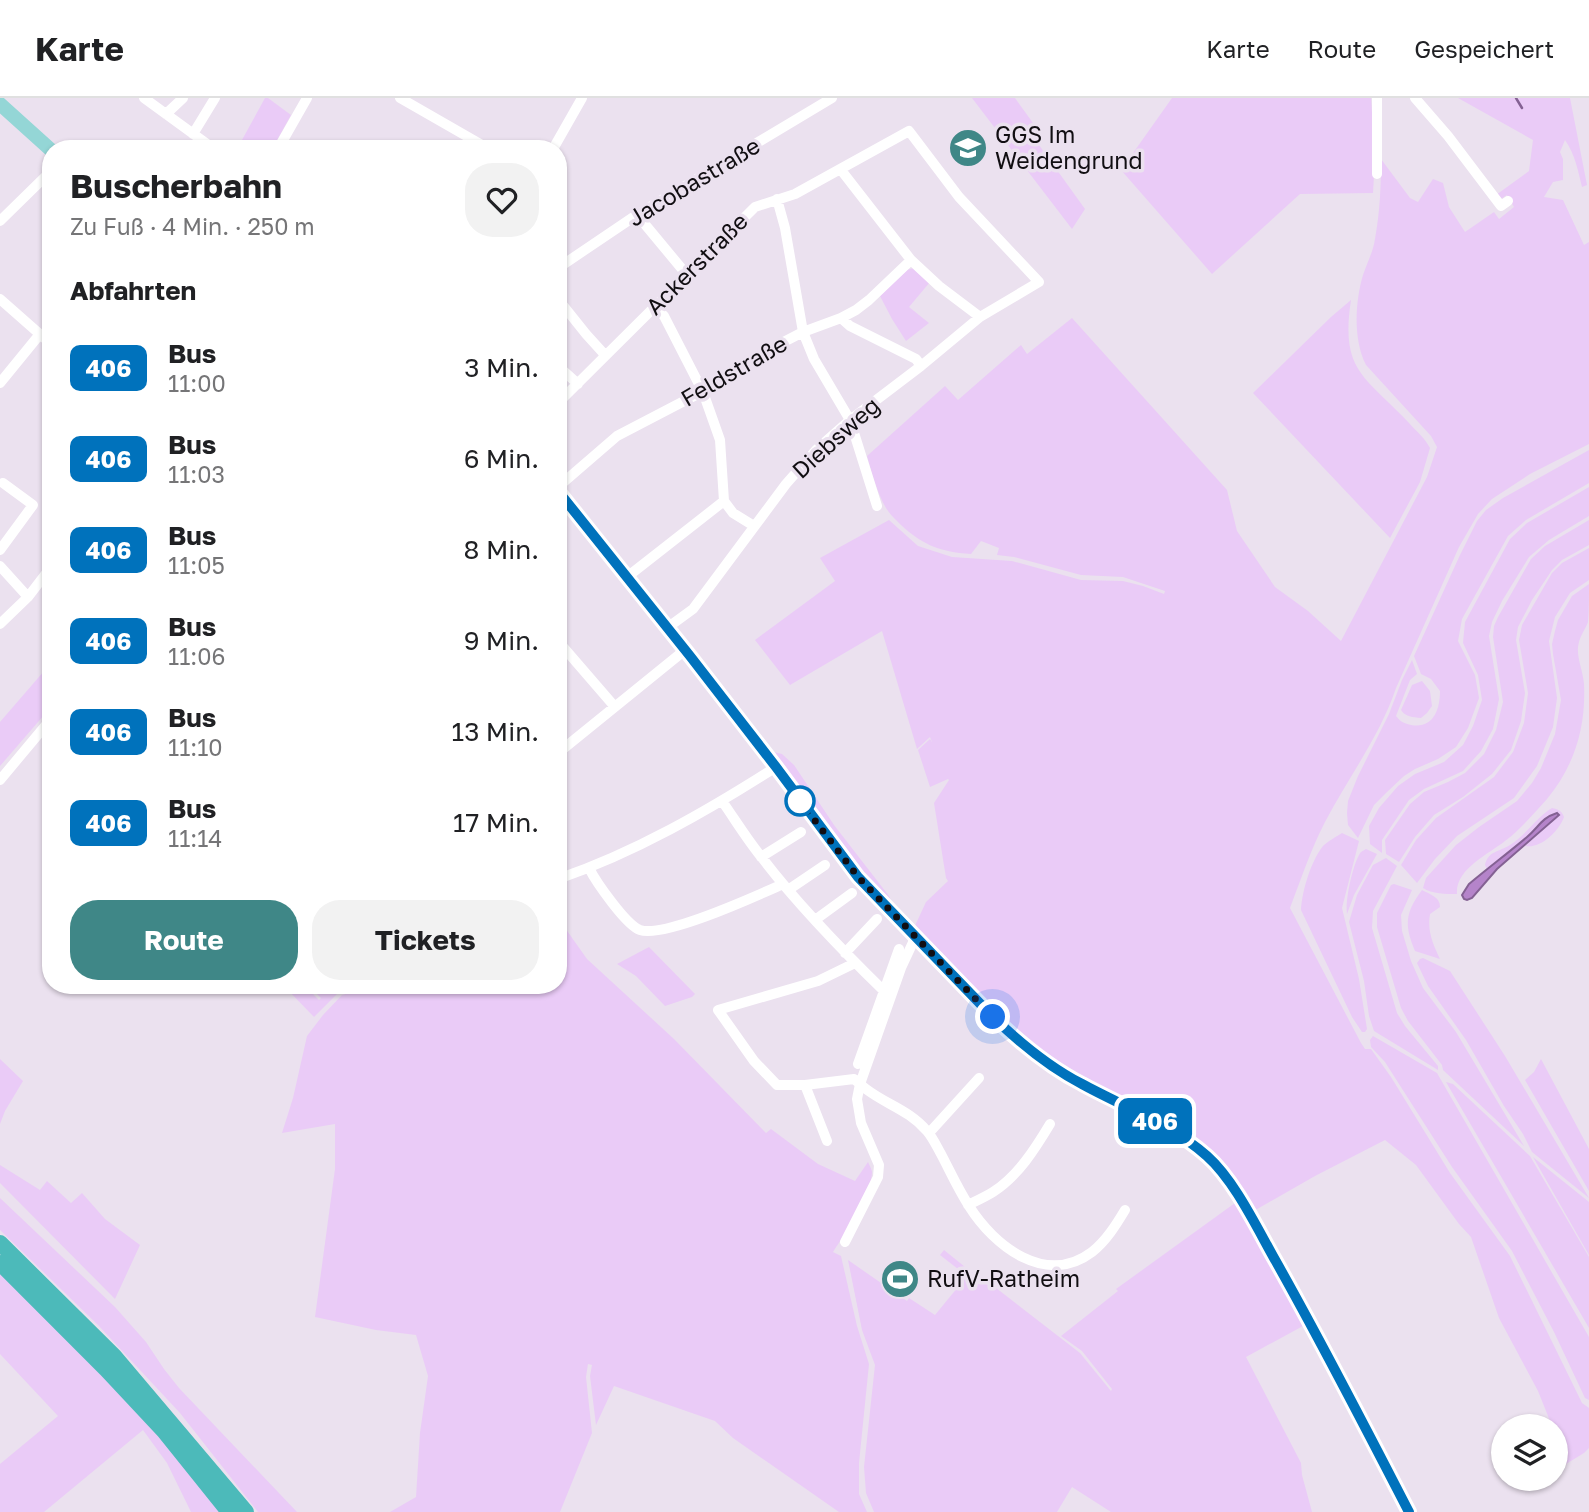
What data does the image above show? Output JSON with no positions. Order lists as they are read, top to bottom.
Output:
{
  "streets": {
    "street": [
      "Jacobastraße",
      "Ackerstraße",
      "Feldstraße",
      "Diebsweg"
    ]
  },
  "crossings": [
    ["Ackerstraße", "Diebsweg"]
  ],
  "places": {
    "school or university": ["GGS Im Weidengrund"],
    "sports": ["RufV-Ratheim"]
  },
  "lines": ["bus line 406"],
  "page": {
    "header": "Karte",
    "nav": ["Karte", "Route", "Gespeichert"],
    "on_map": "406",
    "heading": [
      ["Buscherbahn", "Zu Fuß · 4 Min. · 250 m"],
      "Abfahrten"
    ],
    "list": [
      {
        "mark": "406",
        "name": "Bus",
        "note": "11:00",
        "value": "3 Min."
      },
      {
        "mark": "406",
        "name": "Bus",
        "note": "11:03",
        "value": "6 Min."
      },
      {
        "mark": "406",
        "name": "Bus",
        "note": "11:05",
        "value": "8 Min."
      },
      {
        "mark": "406",
        "name": "Bus",
        "note": "11:06",
        "value": "9 Min."
      },
      {
        "mark": "406",
        "name": "Bus",
        "note": "11:10",
        "value": "13 Min."
      },
      {
        "mark": "406",
        "name": "Bus",
        "note": "11:14",
        "value": "17 Min."
      }
    ],
    "buttons": ["Route", "Tickets"]
  }
}
